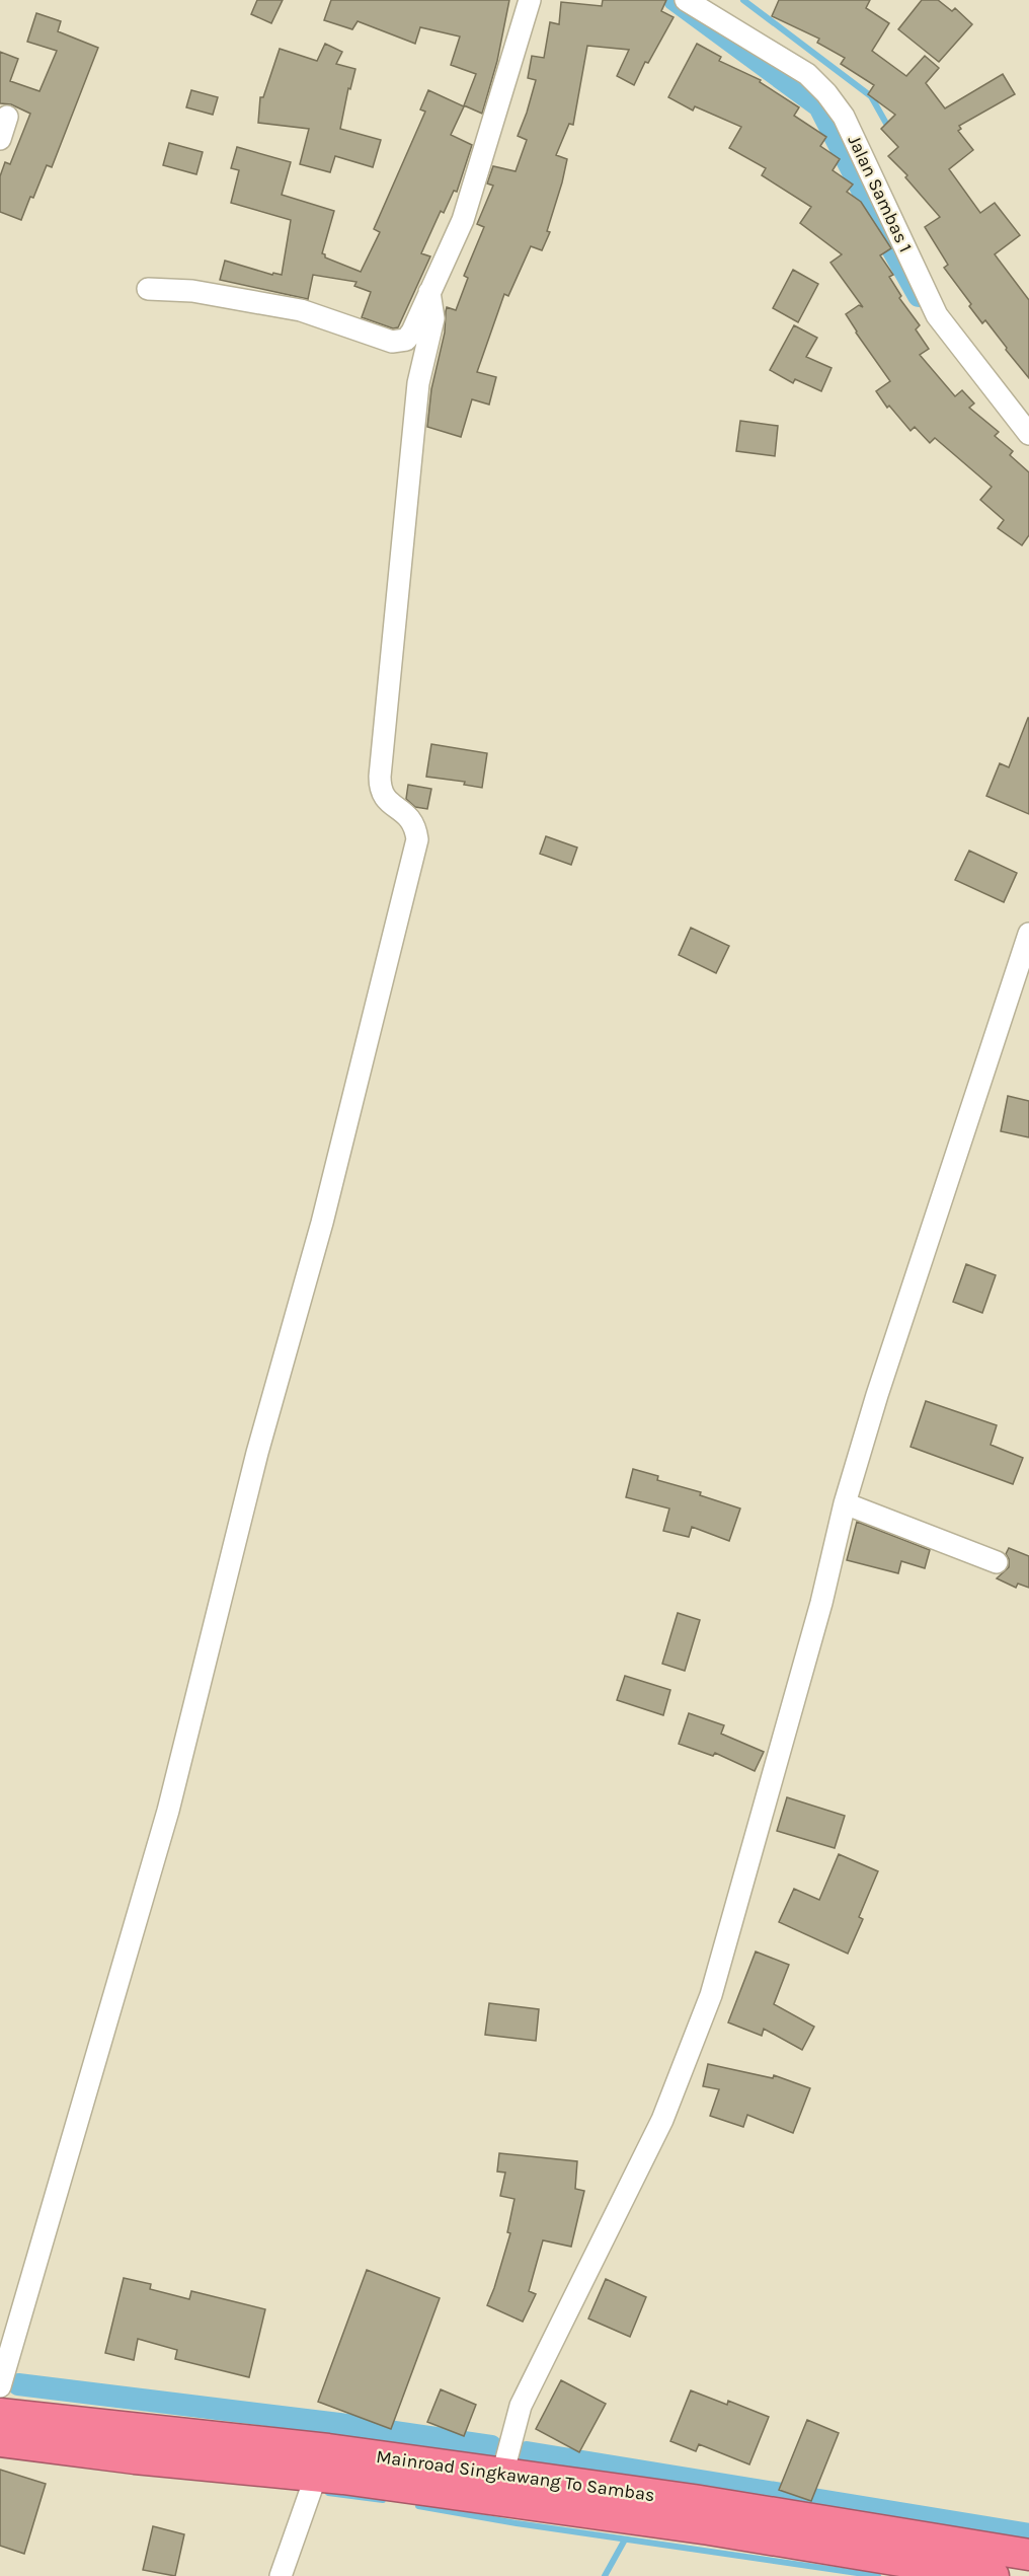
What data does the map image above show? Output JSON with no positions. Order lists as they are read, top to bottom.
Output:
{
  "streets": {
    "highway": ["Mainroad Singkawang To Sambas"],
    "street": ["Jalan Sambas 1"]
  }
}
